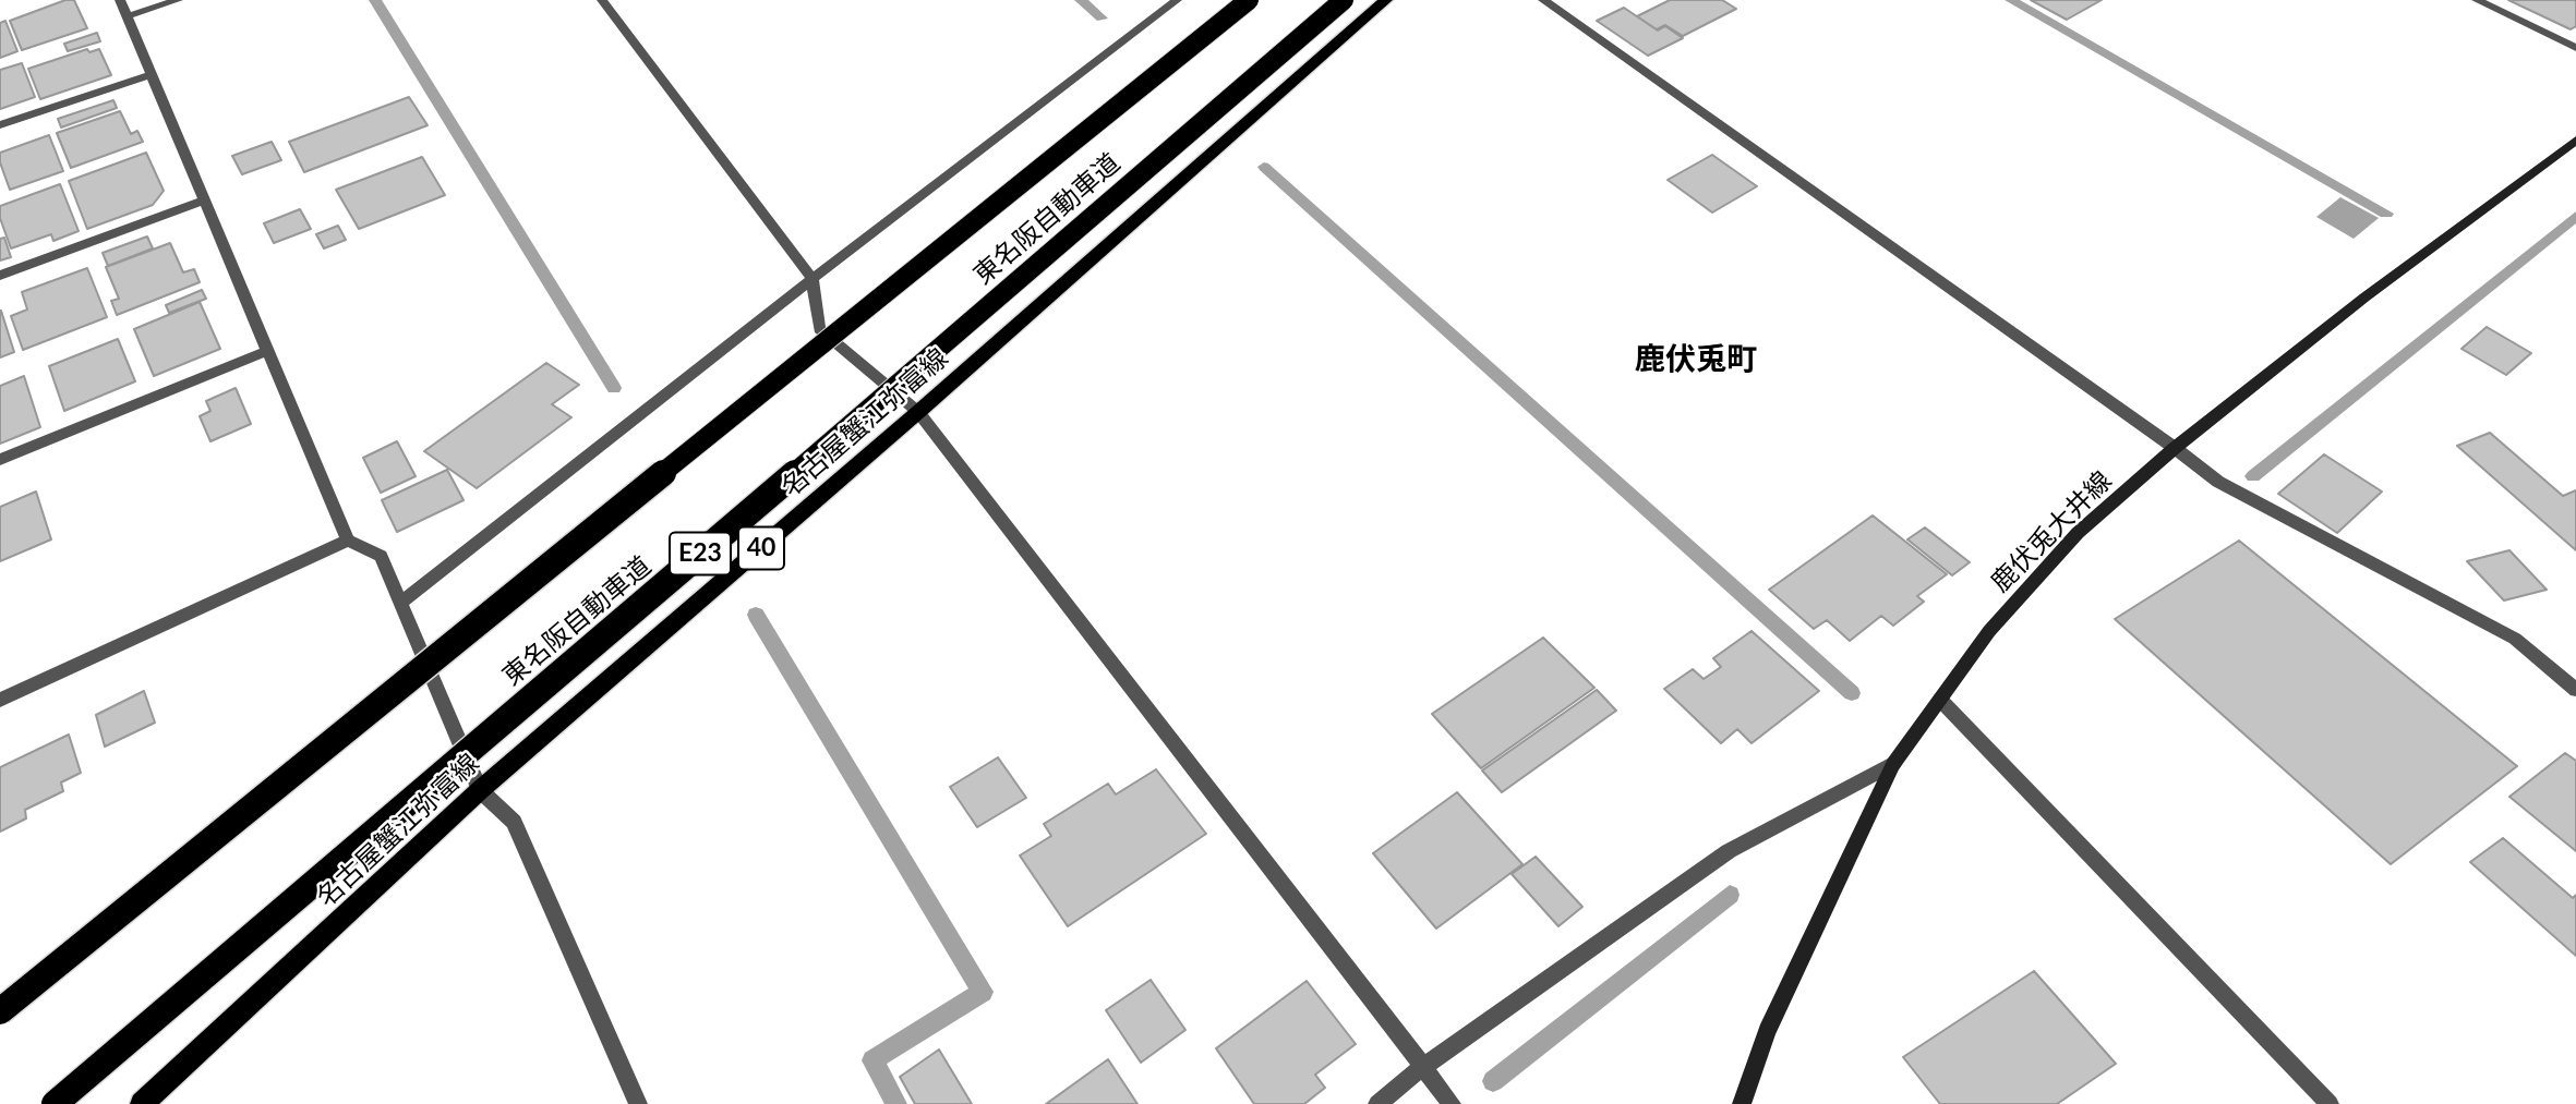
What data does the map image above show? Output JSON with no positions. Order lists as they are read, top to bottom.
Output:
{
  "streets": {
    "highway": ["東名阪自動車道", "E23"],
    "main road": ["名古屋蟹江弥富線", "鹿伏兎大井線", "40"]
  },
  "districts": ["鹿伏兎町"]
}
